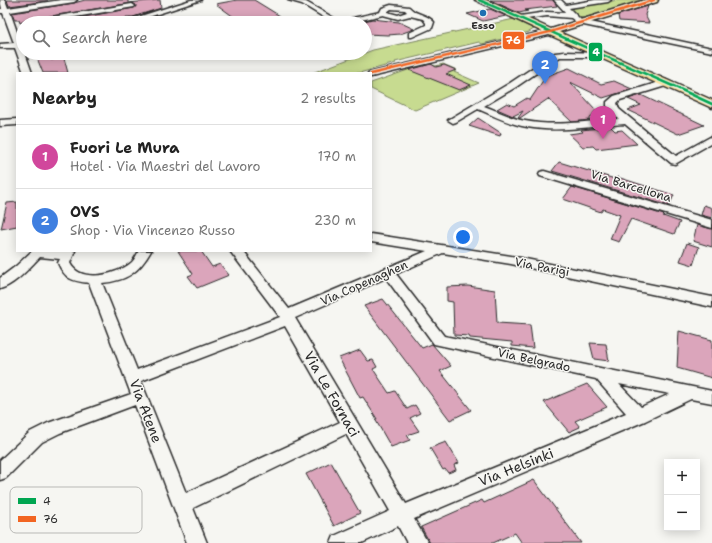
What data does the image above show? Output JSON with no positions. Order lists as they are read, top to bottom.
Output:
{
  "streets": {
    "street": [
      "Via Barcellona",
      "Via Parigi",
      "Via Copenaghen",
      "Via Belgrado",
      "Via Le Fornaci",
      "Via Atene",
      "Via Helsinki"
    ]
  },
  "crossings": [
    ["Via Parigi", "Via Copenaghen"],
    ["Via Copenaghen", "Via Belgrado"],
    ["Via Copenaghen", "Via Le Fornaci"],
    ["Via Copenaghen", "Via Atene"],
    ["Via Belgrado", "Via Helsinki"],
    ["Via Le Fornaci", "Via Helsinki"]
  ],
  "places": ["Esso"],
  "lines": ["transit line 4", "transit line 76"],
  "legend": ["4", "76"],
  "page": {
    "search": "Search here",
    "pins": ["2", "1"],
    "heading": ["Nearby", "2 results"],
    "list": [
      {
        "mark": "1",
        "name": "Fuori Le Mura",
        "note": "Hotel · Via Maestri del Lavoro",
        "value": "170 m"
      },
      {
        "mark": "2",
        "name": "OVS",
        "note": "Shop · Via Vincenzo Russo",
        "value": "230 m"
      }
    ],
    "map_buttons": ["+", "−"]
  }
}
